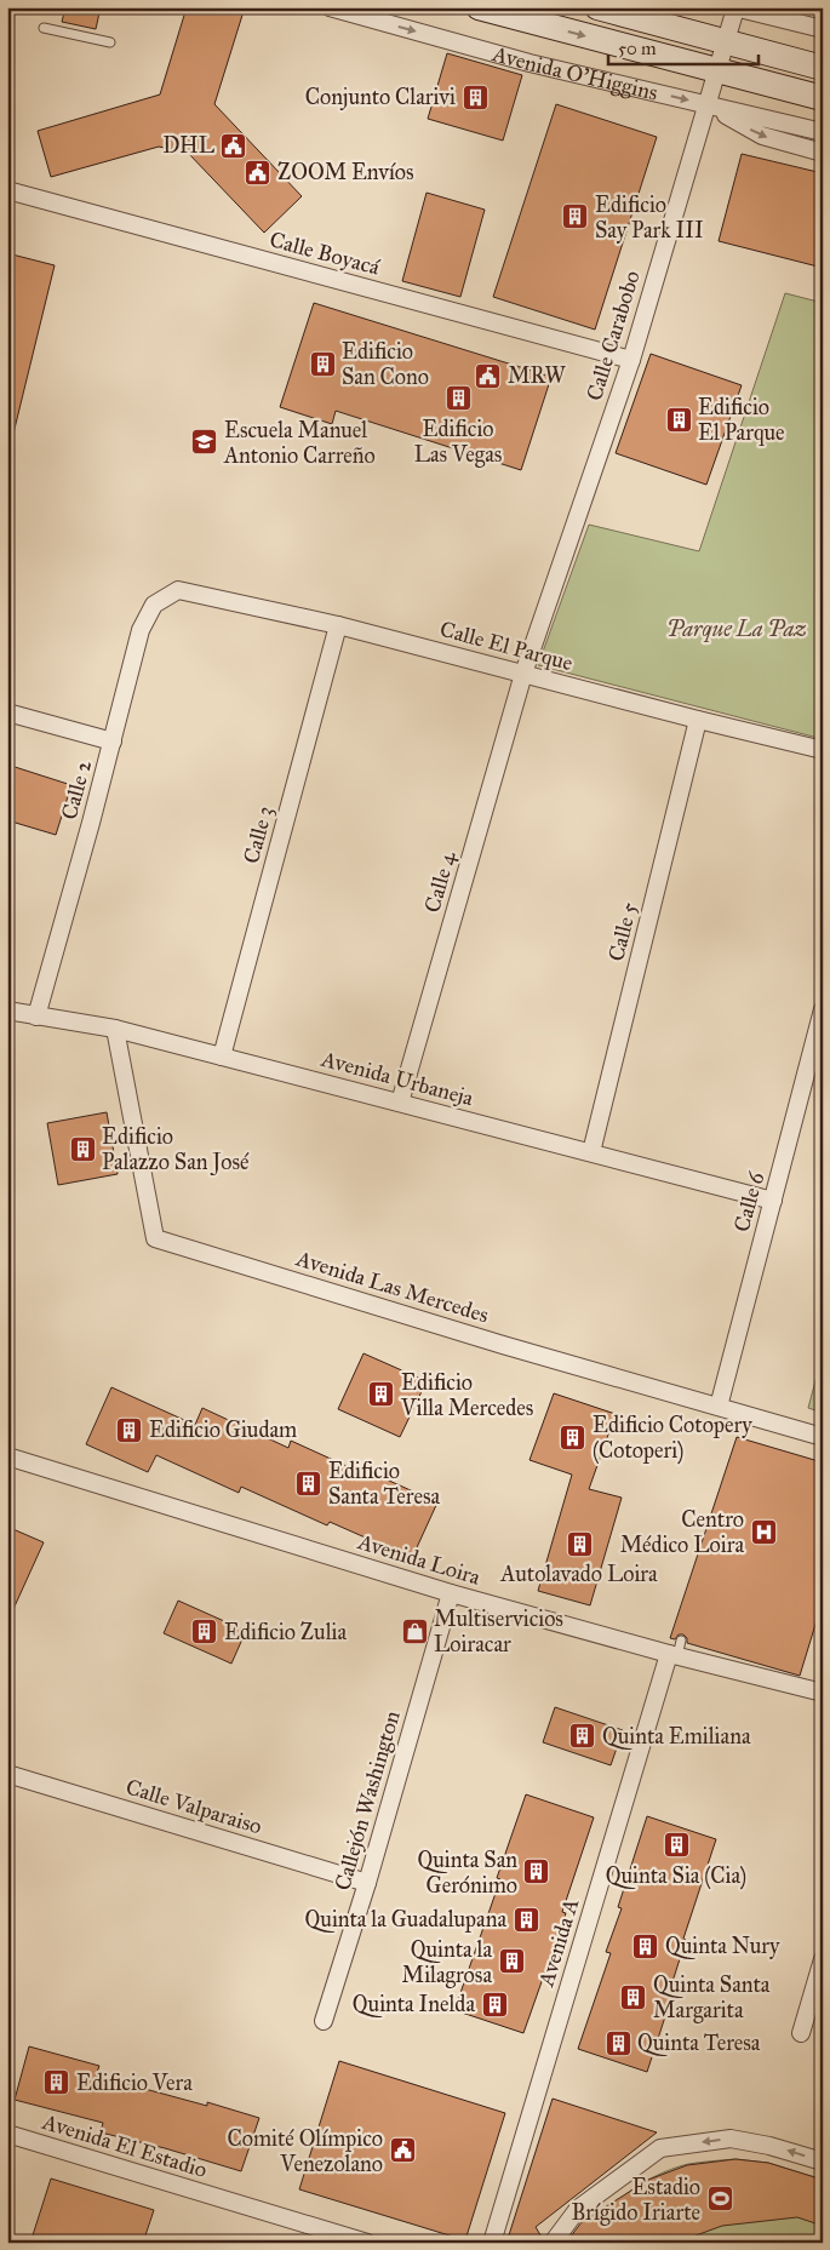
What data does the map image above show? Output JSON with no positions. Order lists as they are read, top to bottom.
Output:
{
  "streets": {
    "main road": ["Avenida O'Higgins"],
    "street": [
      "Calle Boyacá",
      "Calle Carabobo",
      "Calle El Parque",
      "Calle 2",
      "Calle 3",
      "Calle 4",
      "Calle 5",
      "Avenida Urbaneja",
      "Calle 6",
      "Avenida Las Mercedes",
      "Avenida Loira",
      "Callejón Washington",
      "Calle Valparaiso",
      "Avenida A",
      "Avenida El Estadio"
    ]
  },
  "crossings": [
    ["Avenida O'Higgins", "Calle Carabobo"],
    ["Calle Boyacá", "Calle Carabobo"],
    ["Calle Carabobo", "Calle El Parque"],
    ["Calle Carabobo", "Calle 4"],
    ["Calle El Parque", "Calle 2"],
    ["Calle El Parque", "Calle 3"],
    ["Calle El Parque", "Calle 4"],
    ["Calle El Parque", "Calle 5"],
    ["Calle 2", "Avenida Urbaneja"],
    ["Calle 3", "Avenida Urbaneja"],
    ["Calle 4", "Avenida Urbaneja"],
    ["Calle 5", "Avenida Urbaneja"],
    ["Avenida Urbaneja", "Calle 6"],
    ["Avenida Urbaneja", "Avenida Las Mercedes"],
    ["Calle 6", "Avenida Las Mercedes"],
    ["Avenida Loira", "Callejón Washington"],
    ["Avenida Loira", "Avenida A"],
    ["Callejón Washington", "Calle Valparaiso"]
  ],
  "one_way": ["Avenida O'Higgins"],
  "parks": ["Parque La Paz"],
  "places": {
    "building": [
      "Conjunto Clarivi",
      "Edificio Say Park III",
      "Edificio San Cono",
      "Edificio Las Vegas",
      "Edificio El Parque",
      "Edificio Palazzo San José",
      "Edificio Villa Mercedes",
      "Edificio Giudam",
      "Edificio Cotopery (Cotoperi)",
      "Edificio Santa Teresa",
      "Autolavado Loira",
      "Edificio Zulia",
      "Quinta Emiliana",
      "Quinta Sia (Cia)",
      "Quinta San Gerónimo",
      "Quinta la Guadalupana",
      "Quinta Nury",
      "Quinta la Milagrosa",
      "Quinta Santa Margarita",
      "Quinta Inelda",
      "Quinta Teresa",
      "Edificio Vera"
    ],
    "public building": [
      "DHL",
      "ZOOM Envíos",
      "MRW",
      "Comité Olímpico Venezolano"
    ],
    "school or university": ["Escuela Manuel Antonio Carreño"],
    "hospital": ["Centro Médico Loira"],
    "shop": ["Multiservicios Loiracar"],
    "sports": ["Estadio Brígido Iriarte"]
  },
  "scale_bar": "50 m"
}
